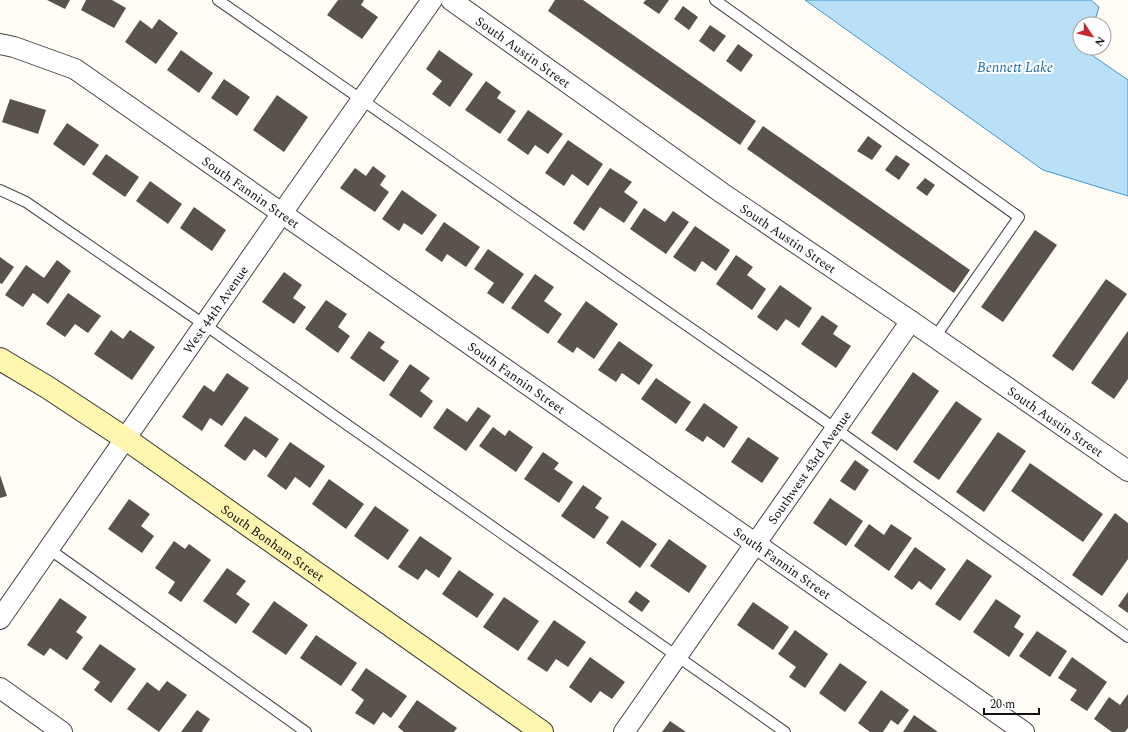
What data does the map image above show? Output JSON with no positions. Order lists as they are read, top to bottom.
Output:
{
  "streets": {
    "street": [
      "South Austin Street",
      "South Fannin Street",
      "West 44th Avenue",
      "Southwest 43rd Avenue",
      "South Bonham Street"
    ]
  },
  "crossings": [
    ["South Austin Street", "Southwest 43rd Avenue"],
    ["South Fannin Street", "West 44th Avenue"],
    ["South Fannin Street", "Southwest 43rd Avenue"],
    ["West 44th Avenue", "South Bonham Street"]
  ],
  "water": ["Bennett Lake"],
  "scale_bar": "20 m",
  "north": "bottom right"
}
